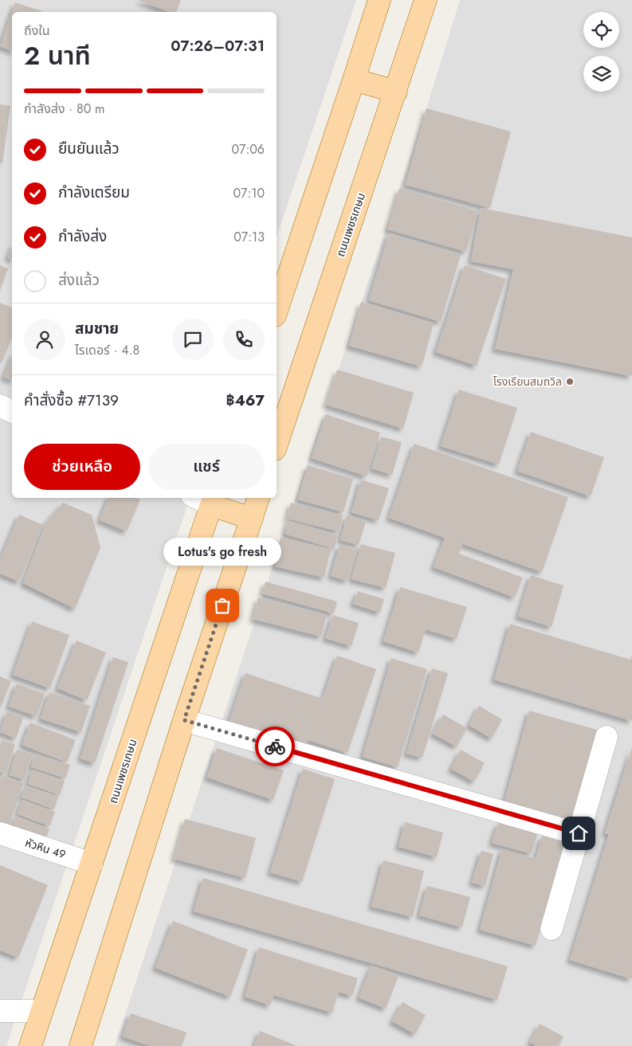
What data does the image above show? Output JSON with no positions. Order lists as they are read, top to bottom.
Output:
{
  "streets": {
    "main road": ["ถนนเพชรเกษม"],
    "street": ["หัวหิน 49"]
  },
  "crossings": [
    ["ถนนเพชรเกษม", "หัวหิน 49"]
  ],
  "places": ["โรงเรียนสมถวิล", "Lotus's go fresh"],
  "page": {
    "heading": ["2 นาที", "ถึงใน", "07:26–07:31"],
    "panel": [
      "สมชาย",
      "ไรเดอร์ · 4.8",
      "คำสั่งซื้อ #7139",
      "฿467"
    ],
    "bar": "กำลังส่ง · 80 m",
    "list": [
      ["ยืนยันแล้ว", "07:06"],
      ["กำลังเตรียม", "07:10"],
      ["กำลังส่ง", "07:13"],
      "ส่งแล้ว"
    ],
    "buttons": ["ช่วยเหลือ", "แชร์"],
    "bubble": "Lotus's go fresh"
  }
}
